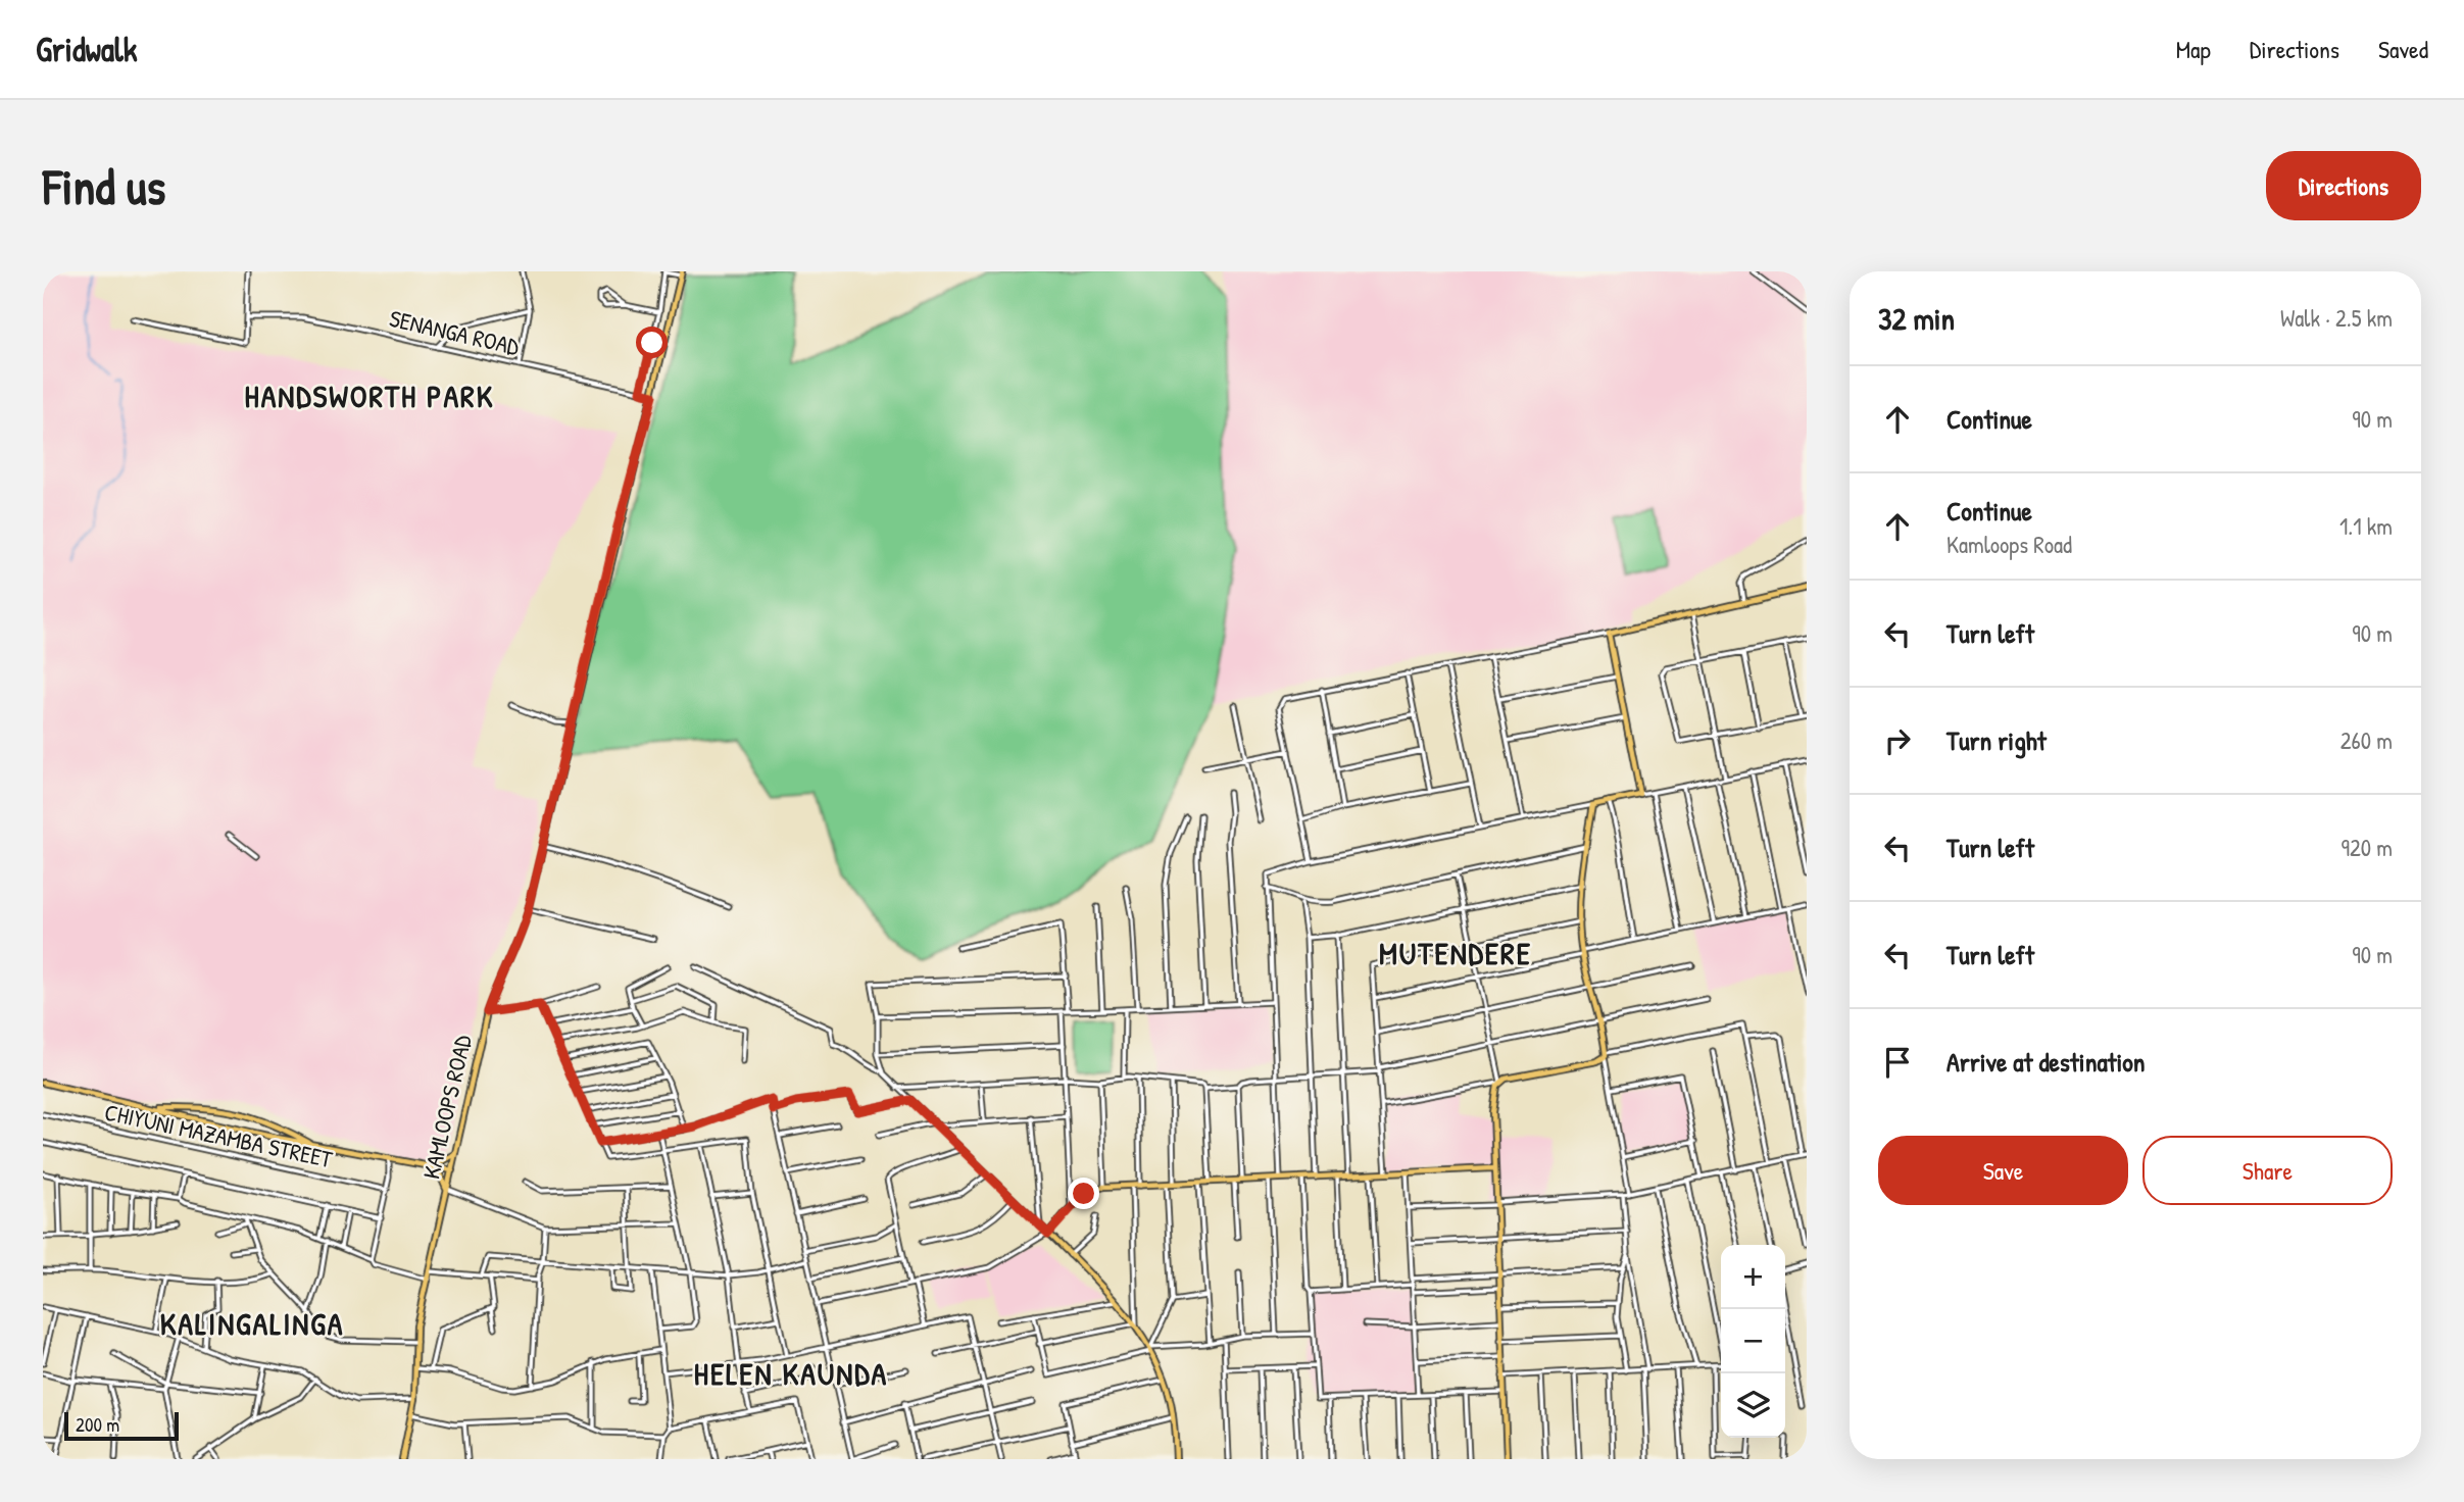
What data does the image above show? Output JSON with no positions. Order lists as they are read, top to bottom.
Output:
{
  "streets": {
    "main road": ["KAMLOOPS ROAD"],
    "street": ["SENANGA ROAD", "CHIYUNI MAZAMBA STREET"]
  },
  "crossings": [
    ["SENANGA ROAD", "KAMLOOPS ROAD"]
  ],
  "districts": [
    "HANDSWORTH PARK",
    "MUTENDERE",
    "KALINGALINGA",
    "HELEN KAUNDA"
  ],
  "scale_bar": "200 m",
  "page": {
    "header": "Gridwalk",
    "nav": ["Map", "Directions", "Saved"],
    "buttons": [
      "Directions",
      ["Save", "Share"]
    ],
    "title": "Find us",
    "heading": ["32 min", "Walk · 2.5 km"],
    "list": [
      ["Continue", "90 m"],
      ["Continue", "Kamloops Road", "1.1 km"],
      ["Turn left", "90 m"],
      ["Turn right", "260 m"],
      ["Turn left", "920 m"],
      ["Turn left", "90 m"],
      "Arrive at destination"
    ],
    "map_buttons": ["+", "−"],
    "scale": "200 m"
  }
}
